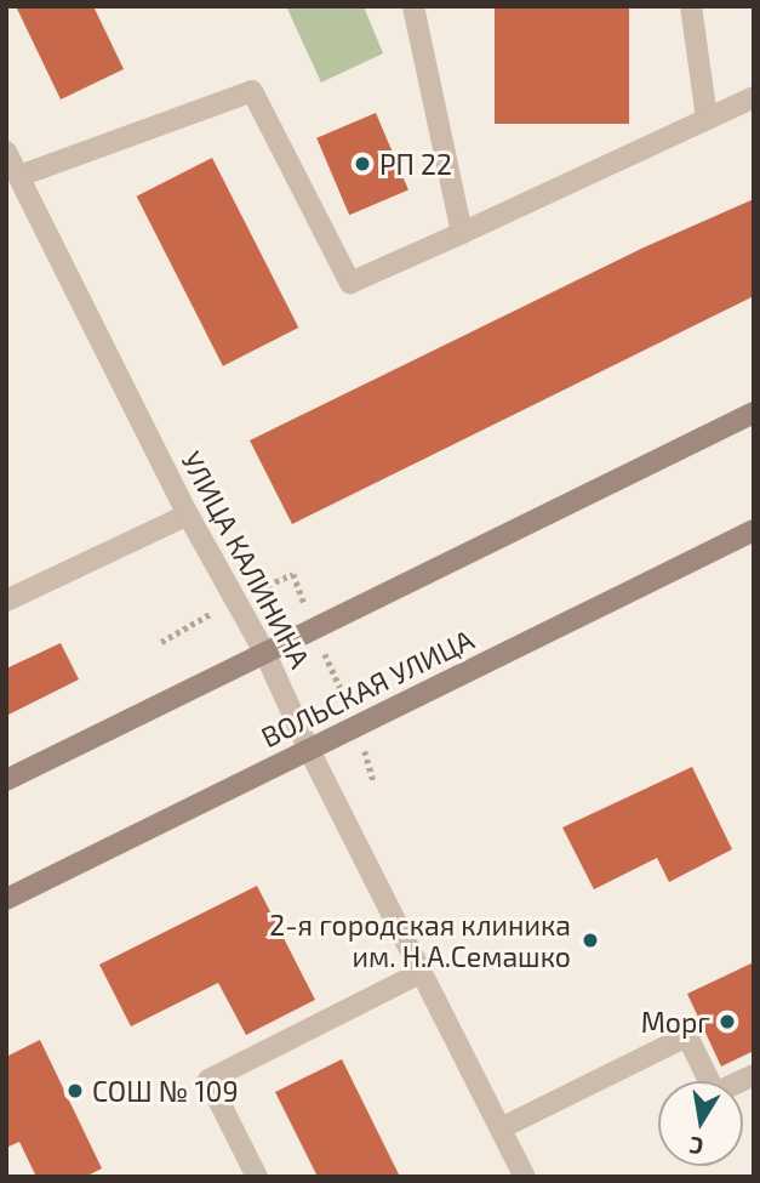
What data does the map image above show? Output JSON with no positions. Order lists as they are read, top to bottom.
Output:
{
  "streets": {
    "main road": ["ВОЛЬСКАЯ УЛИЦА"],
    "street": ["УЛИЦА КАЛИНИНА"]
  },
  "crossings": [
    ["УЛИЦА КАЛИНИНА", "ВОЛЬСКАЯ УЛИЦА"]
  ],
  "places": [
    "РП 22",
    "2-я городская клиника им. Н.А.Семашко",
    "Морг",
    "СОШ № 109"
  ],
  "north": "bottom"
}
